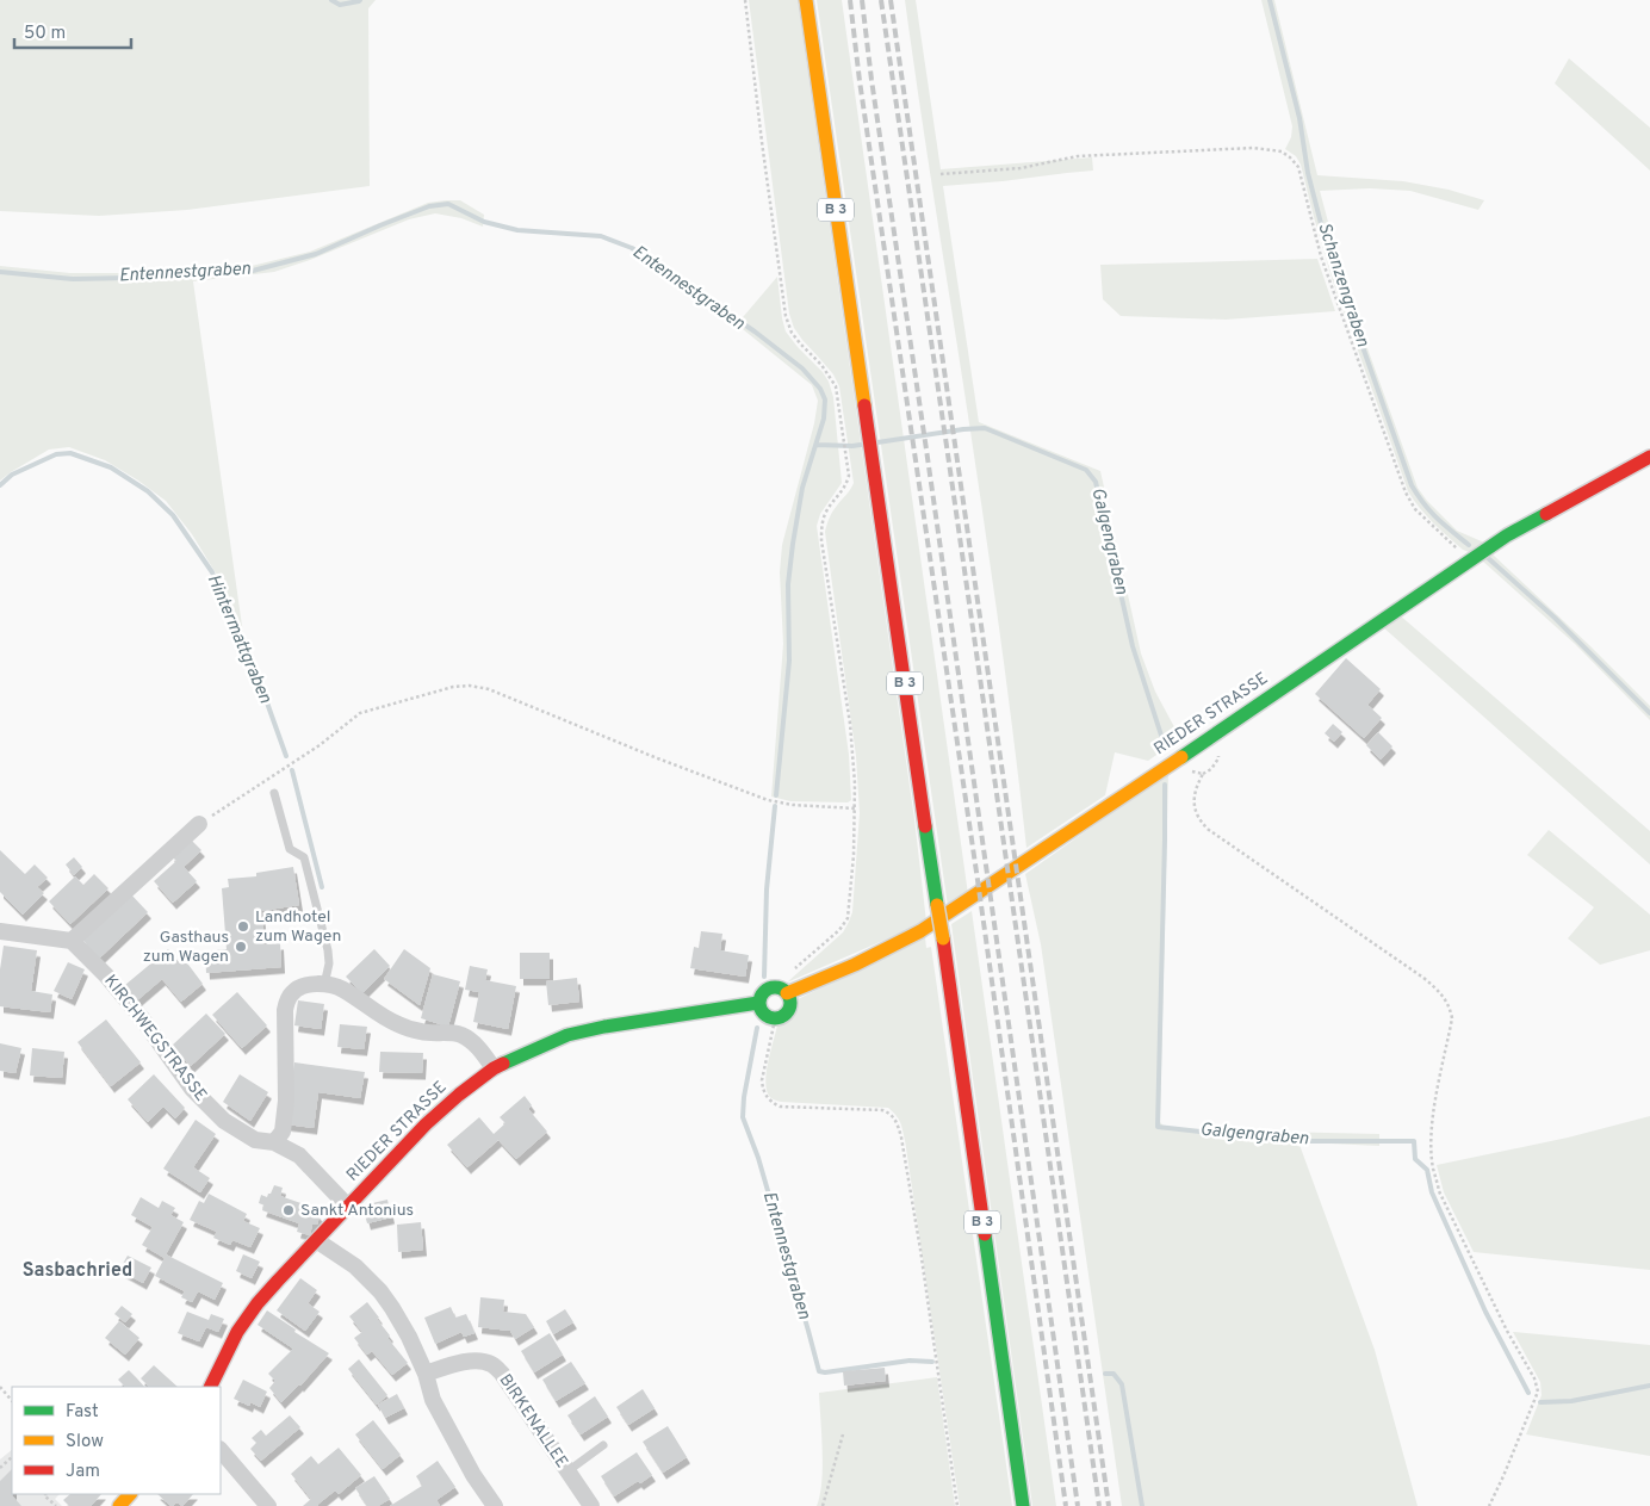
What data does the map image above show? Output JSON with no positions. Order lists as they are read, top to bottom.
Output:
{
  "streets": {
    "street": [
      "B 3",
      "RIEDER STRASSE",
      "KIRCHWEGSTRASSE",
      "BIRKENALLEE"
    ]
  },
  "crossings": [
    ["RIEDER STRASSE", "KIRCHWEGSTRASSE"]
  ],
  "districts": ["Sasbachried"],
  "water": [
    "Entennestgraben",
    "Schanzengraben",
    "Galgengraben",
    "Hintermattgraben"
  ],
  "places": ["Landhotel zum Wagen", "Gasthaus zum Wagen", "Sankt Antonius"],
  "legend": ["Fast", "Slow", "Jam"],
  "scale_bar": "50 m"
}
